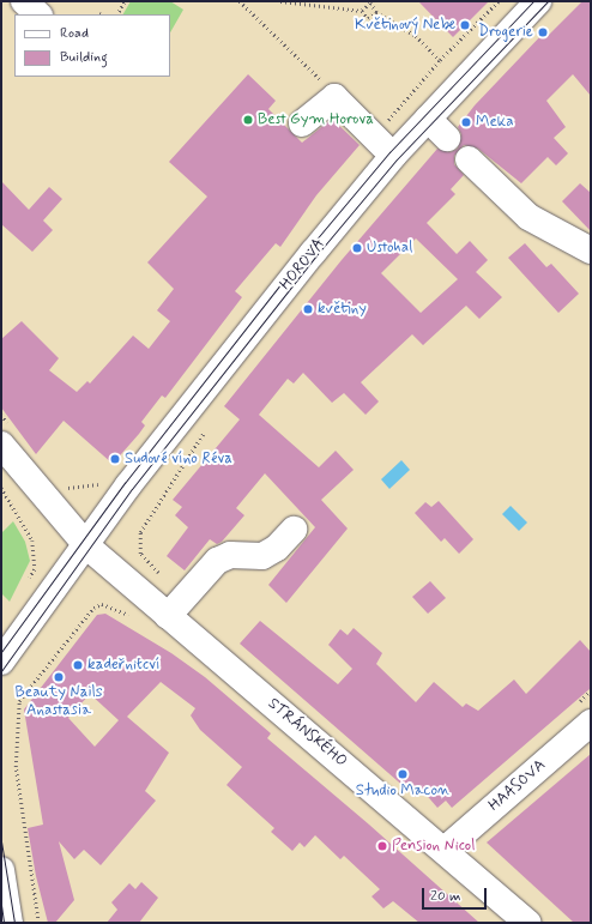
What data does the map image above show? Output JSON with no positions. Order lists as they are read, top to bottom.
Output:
{
  "streets": {
    "street": ["HOROVA", "STRÁNSKÉHO", "HAASOVA"]
  },
  "crossings": [
    ["HOROVA", "STRÁNSKÉHO"],
    ["STRÁNSKÉHO", "HAASOVA"]
  ],
  "places": [
    "Květinový Nebe",
    "Drogerie",
    "Best Gym Horova",
    "Meka",
    "Ustohal",
    "květiny",
    "Sudové víno Réva",
    "kadeřnitcví",
    "Beauty Nails Anastasia",
    "Studio Macon",
    "Pension Nicol"
  ],
  "legend": ["Road", "Building"],
  "scale_bar": "20 m"
}
